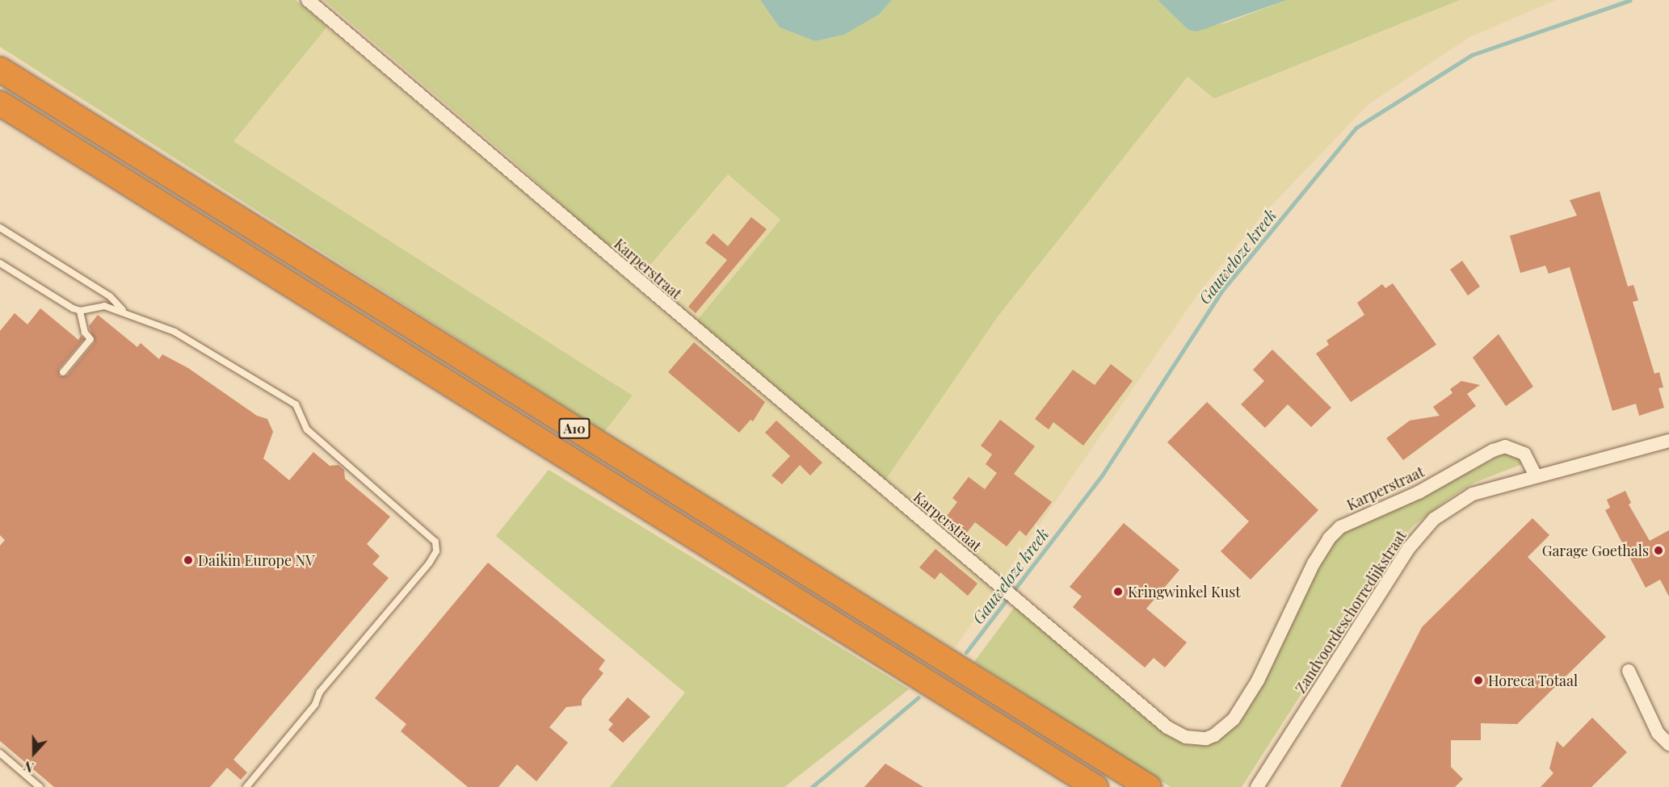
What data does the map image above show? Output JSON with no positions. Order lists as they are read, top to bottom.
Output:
{
  "streets": {
    "highway": ["A10"],
    "street": ["Karperstraat", "Zandvoordeschorredijkstraat"]
  },
  "crossings": [
    ["Karperstraat", "Zandvoordeschorredijkstraat"]
  ],
  "water": ["Gauweloze kreek"],
  "places": [
    "Garage Goethals",
    "Daikin Europe NV",
    "Kringwinkel Kust",
    "Horeca Totaal"
  ],
  "north": "bottom"
}
